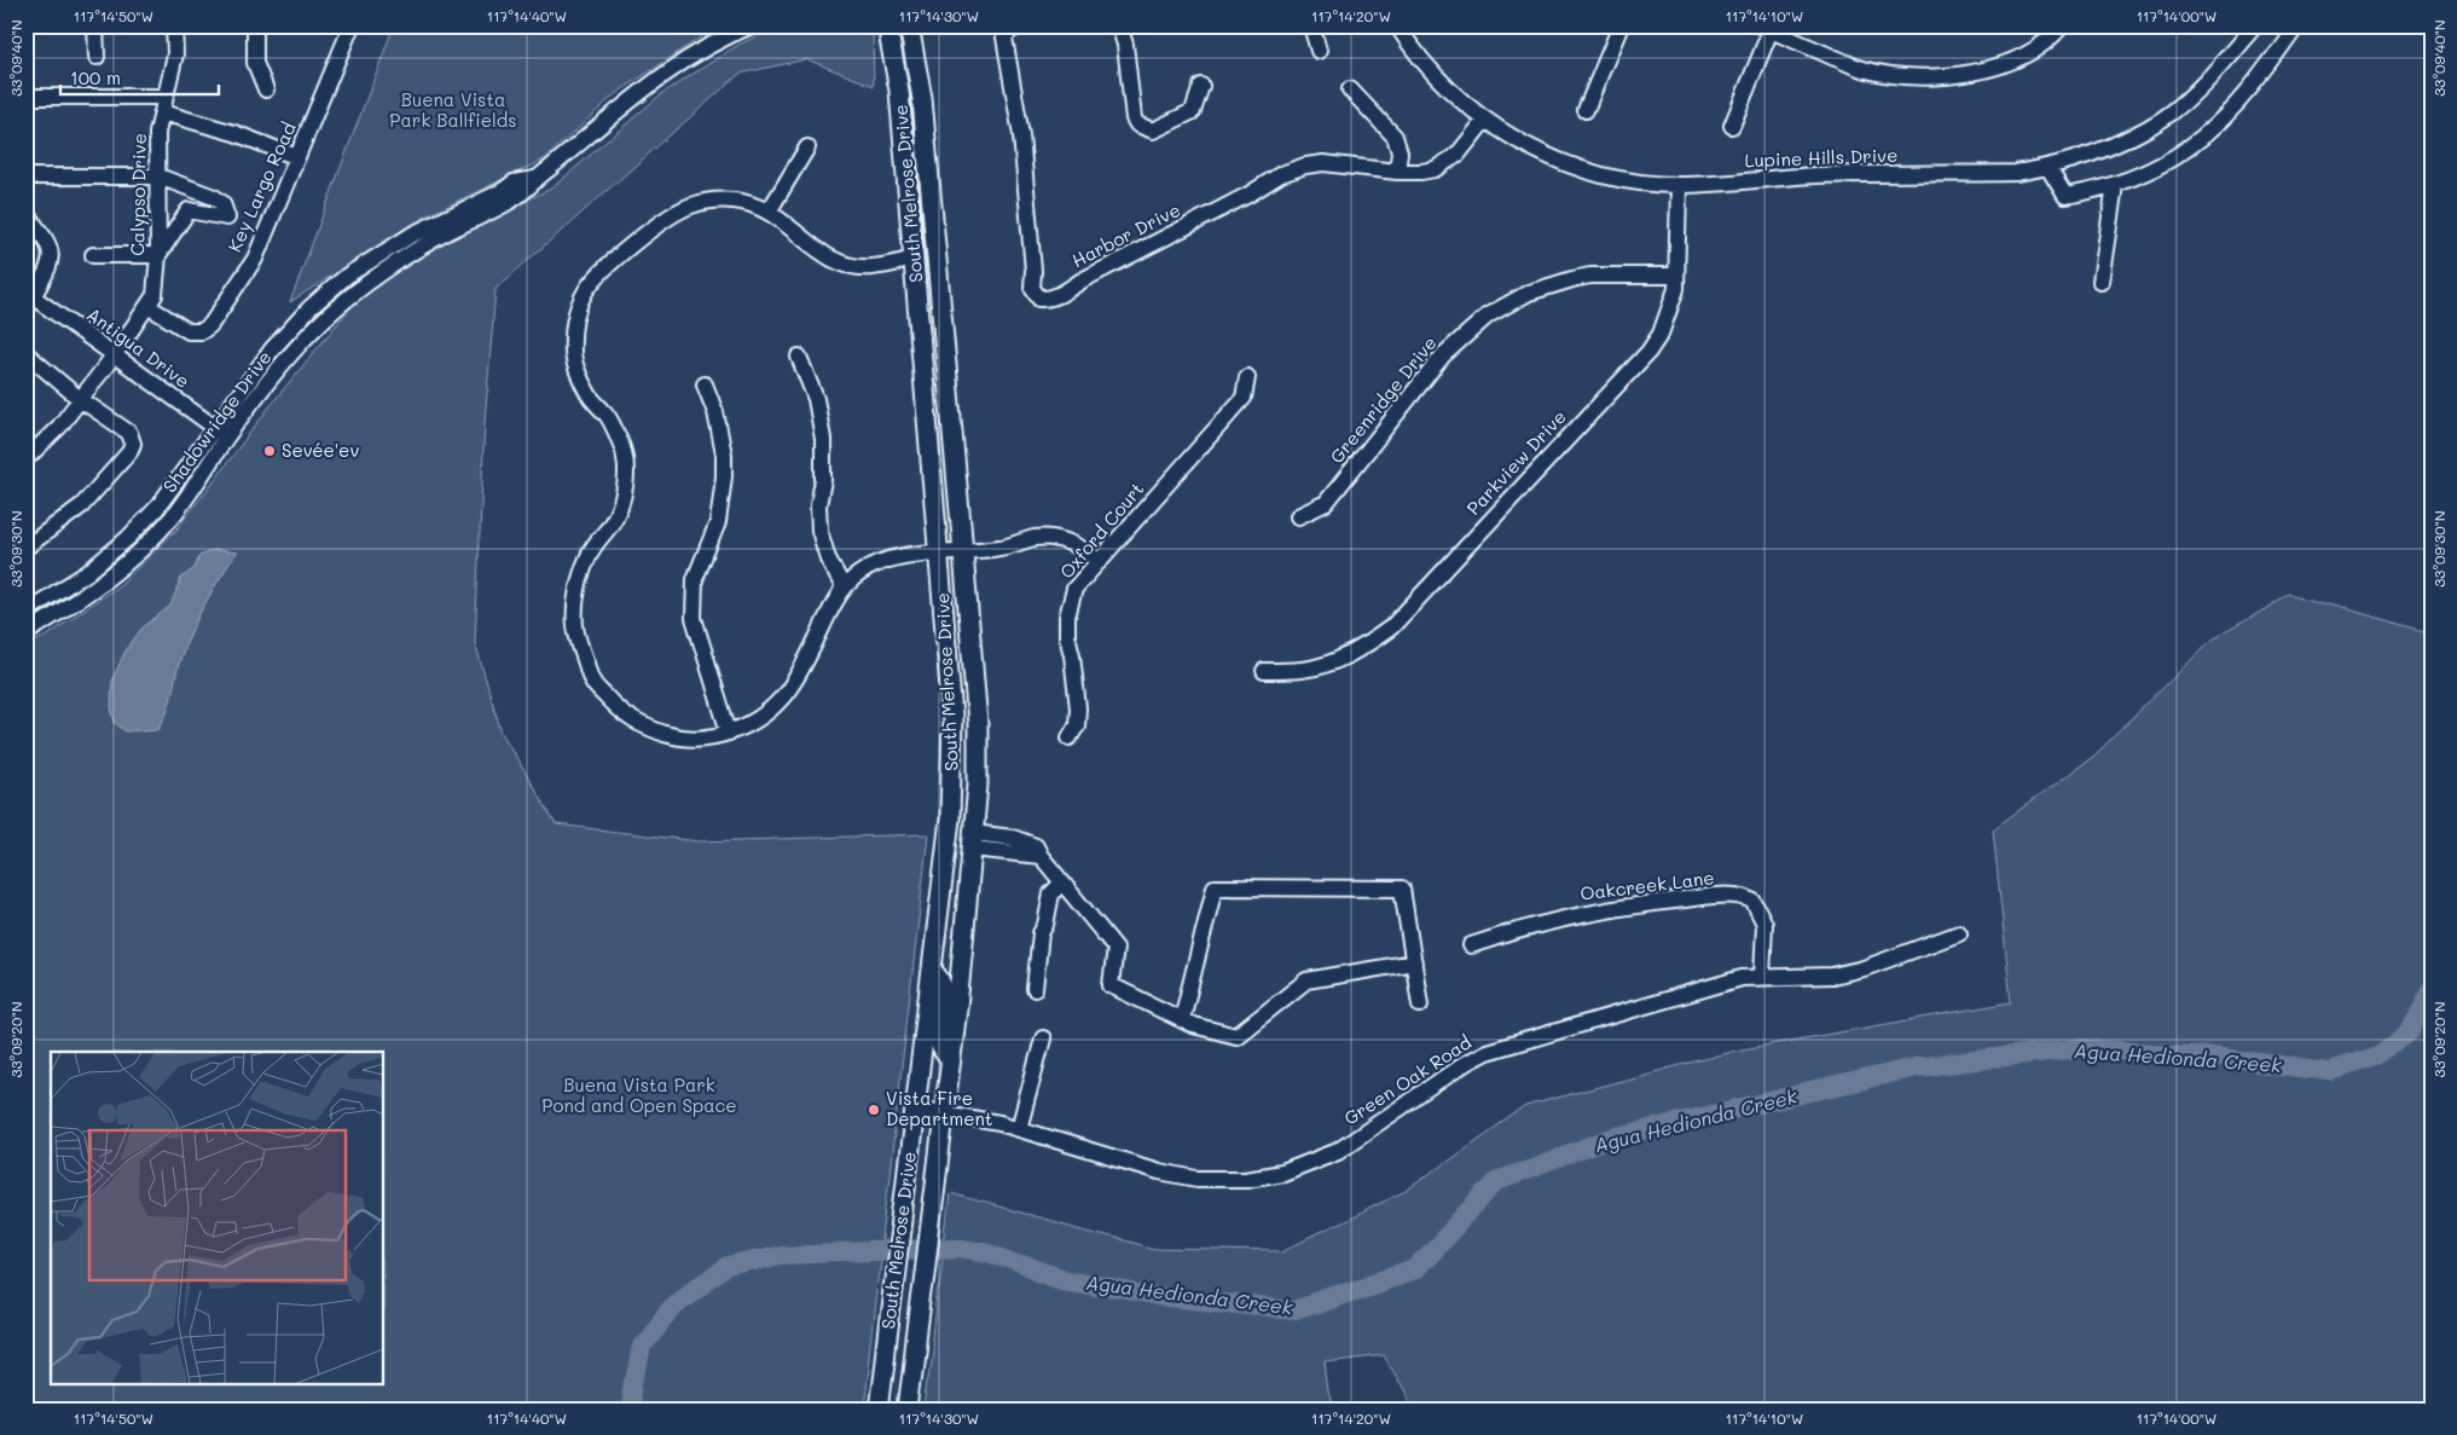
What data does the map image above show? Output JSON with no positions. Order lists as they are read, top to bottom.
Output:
{
  "streets": {
    "main road": ["South Melrose Drive"],
    "street": [
      "Lupine Hills Drive",
      "Key Largo Road",
      "Calypso Drive",
      "Harbor Drive",
      "Antigua Drive",
      "Greenridge Drive",
      "Shadowridge Drive",
      "Parkview Drive",
      "Oxford Court",
      "Oakcreek Lane",
      "Green Oak Road"
    ]
  },
  "crossings": [
    ["Lupine Hills Drive", "Harbor Drive"],
    ["Lupine Hills Drive", "Parkview Drive"],
    ["Key Largo Road", "Calypso Drive"],
    ["South Melrose Drive", "Green Oak Road"],
    ["Calypso Drive", "Antigua Drive"],
    ["Antigua Drive", "Shadowridge Drive"],
    ["Greenridge Drive", "Parkview Drive"],
    ["Oakcreek Lane", "Green Oak Road"]
  ],
  "water": ["Agua Hedionda Creek"],
  "parks": ["Buena Vista Park Ballfields", "Buena Vista Park Pond and Open Space"],
  "places": ["Sevée'ev", "Vista Fire Department"],
  "scale_bar": "100 m",
  "coordinates": [
    "117°14'50\"W",
    "117°14'40\"W",
    "117°14'30\"W",
    "117°14'20\"W",
    "117°14'10\"W",
    "117°14'00\"W",
    "33°09'40\"N",
    "33°09'30\"N",
    "33°09'20\"N"
  ]
}
